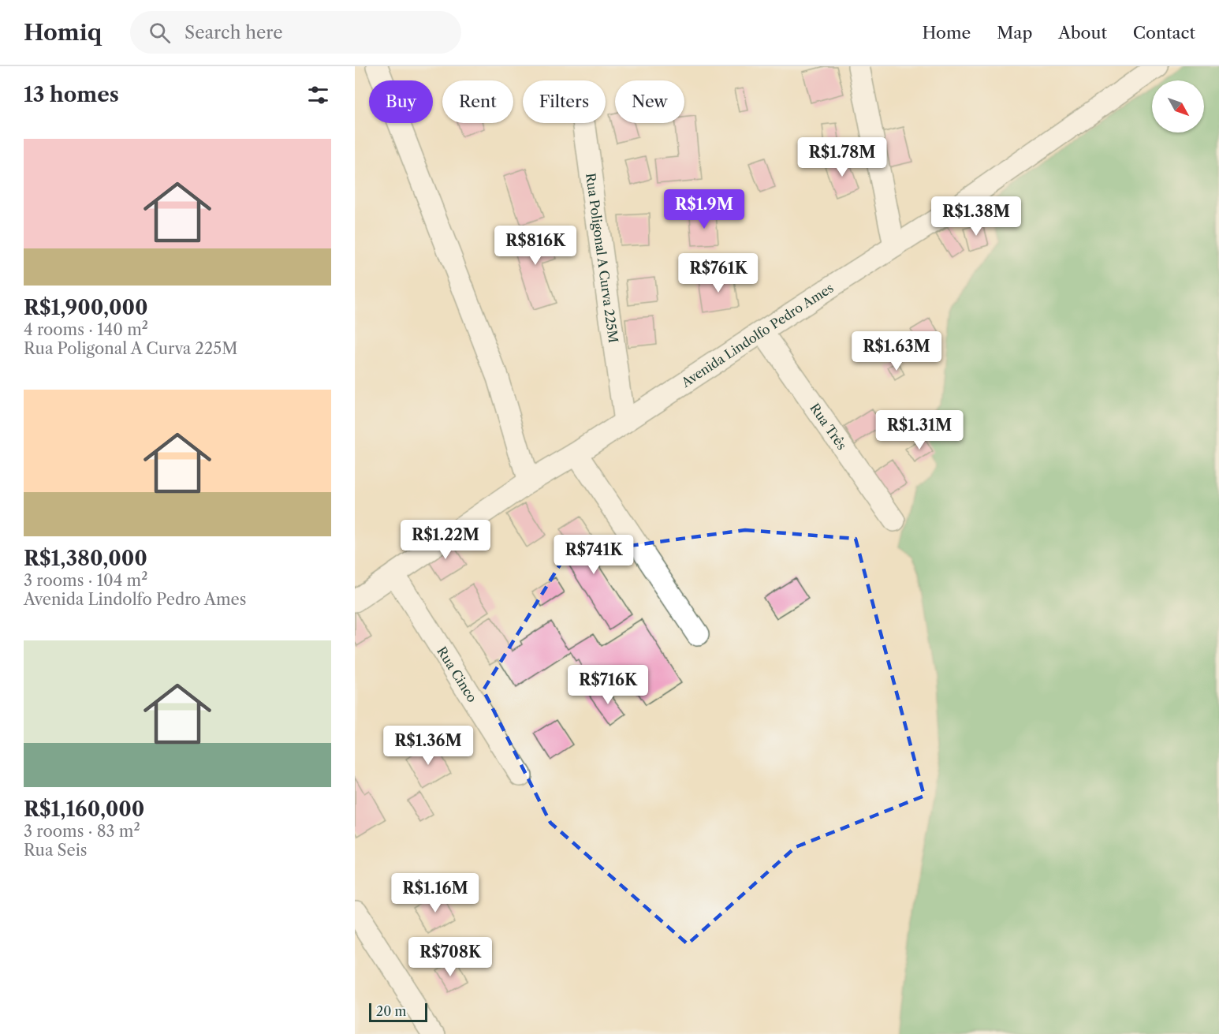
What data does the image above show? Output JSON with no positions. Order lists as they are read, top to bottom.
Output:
{
  "streets": {
    "street": [
      "Rua Poligonal A Curva 225M",
      "Avenida Lindolfo Pedro Ames",
      "Rua Três",
      "Rua Cinco"
    ]
  },
  "crossings": [
    ["Rua Poligonal A Curva 225M", "Avenida Lindolfo Pedro Ames"],
    ["Avenida Lindolfo Pedro Ames", "Rua Três"],
    ["Avenida Lindolfo Pedro Ames", "Rua Cinco"]
  ],
  "scale_bar": "20 m",
  "north": "bottom right",
  "page": {
    "header": "Homiq",
    "search": "Search here",
    "nav": [
      "Home",
      "Map",
      "About",
      "Contact"
    ],
    "heading": "13 homes",
    "chip": [
      "Buy",
      "Rent",
      "Filters",
      "New"
    ],
    "list": [
      {
        "name": "R$1,900,000",
        "note": "4 rooms · 140 m² · Rua Poligonal A Curva 225M"
      },
      {
        "name": "R$1,380,000",
        "note": "3 rooms · 104 m² · Avenida Lindolfo Pedro Ames"
      },
      {
        "name": "R$1,160,000",
        "note": "3 rooms · 83 m² · Rua Seis"
      }
    ],
    "price": [
      "R$1.78M",
      "R$1.9M",
      "R$1.38M",
      "R$816K",
      "R$761K",
      "R$1.63M",
      "R$1.31M",
      "R$1.22M",
      "R$741K",
      "R$716K",
      "R$1.36M",
      "R$1.16M",
      "R$708K"
    ],
    "scale": "20 m"
  }
}
